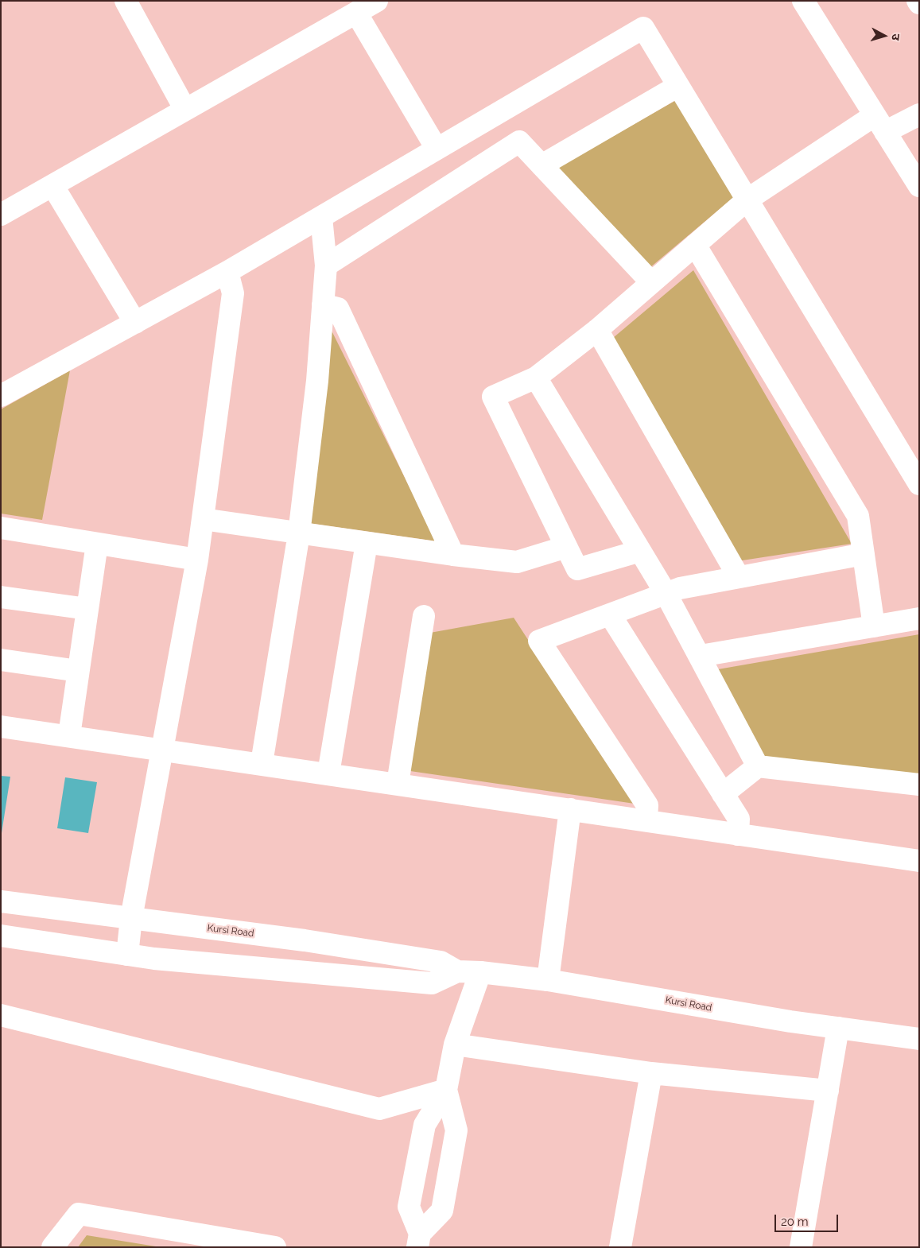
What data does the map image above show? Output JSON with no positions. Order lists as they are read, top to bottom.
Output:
{
  "streets": {
    "street": ["Kursi Road"]
  },
  "scale_bar": "20 m",
  "north": "right"
}
